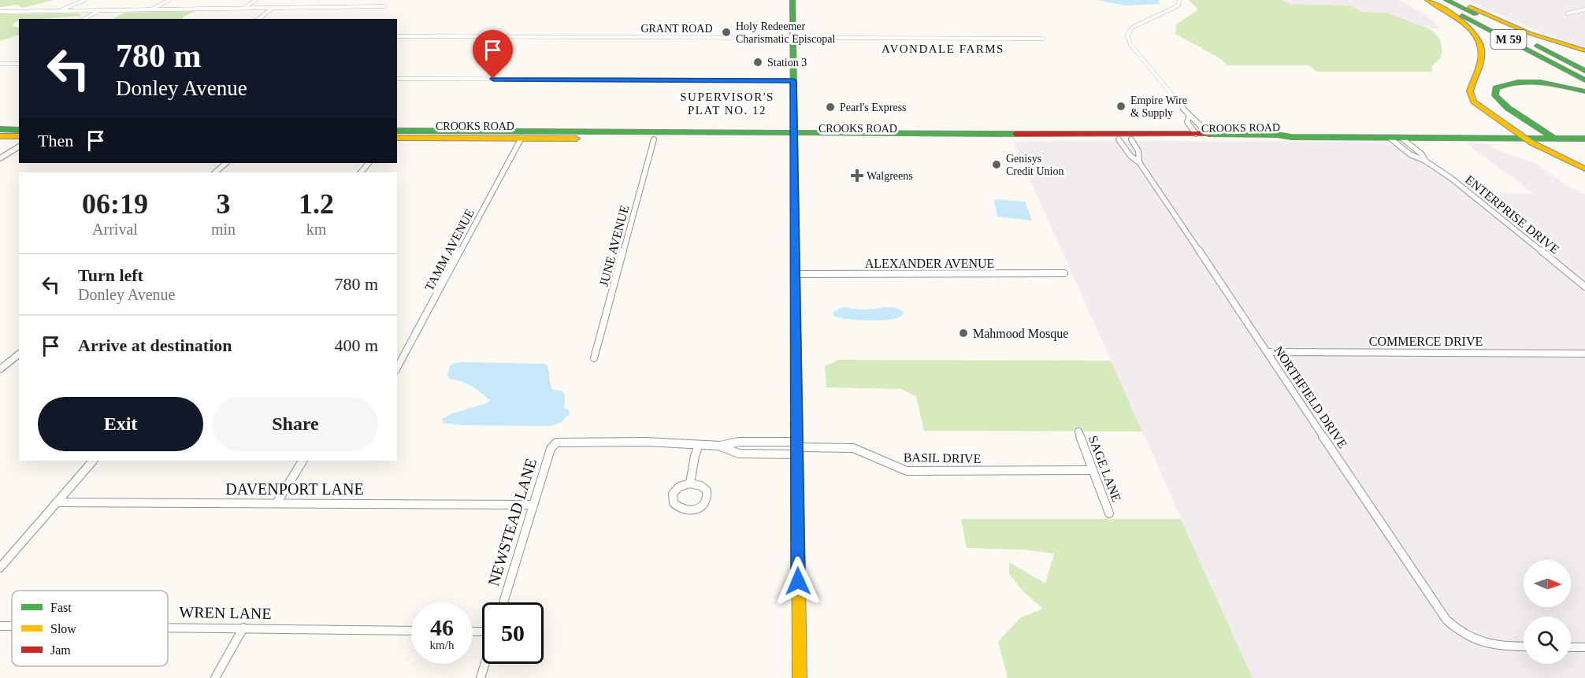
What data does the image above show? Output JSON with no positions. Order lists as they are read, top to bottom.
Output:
{
  "streets": {
    "main road": ["M 59", "CROOKS ROAD"],
    "street": [
      "GRANT ROAD",
      "ENTERPRISE DRIVE",
      "JUNE AVENUE",
      "TAMM AVENUE",
      "ALEXANDER AVENUE",
      "COMMERCE DRIVE",
      "NORTHFIELD DRIVE",
      "BASIL DRIVE",
      "SAGE LANE",
      "DAVENPORT LANE",
      "NEWSTEAD LANE",
      "WREN LANE"
    ]
  },
  "crossings": [
    ["CROOKS ROAD", "ENTERPRISE DRIVE"],
    ["CROOKS ROAD", "JUNE AVENUE"],
    ["CROOKS ROAD", "TAMM AVENUE"],
    ["CROOKS ROAD", "NORTHFIELD DRIVE"],
    ["COMMERCE DRIVE", "NORTHFIELD DRIVE"],
    ["BASIL DRIVE", "SAGE LANE"],
    ["DAVENPORT LANE", "NEWSTEAD LANE"]
  ],
  "districts": ["AVONDALE FARMS", "SUPERVISOR'S PLAT NO. 12"],
  "places": {
    "other": [
      "Holy Redeemer Charismatic Episcopal",
      "Station 3",
      "Empire Wire & Supply",
      "Pearl's Express",
      "Genisys Credit Union",
      "Mahmood Mosque"
    ],
    "health": ["Walgreens"]
  },
  "legend": ["Fast", "Slow", "Jam"],
  "north": "right",
  "page": {
    "turn": ["780 m", "Donley Avenue"],
    "then": "Then",
    "eta": [
      "06:19",
      "Arrival",
      "3",
      "min",
      "1.2",
      "km"
    ],
    "list": [
      {
        "name": "Turn left",
        "note": "Donley Avenue",
        "value": "780 m"
      },
      {
        "name": "Arrive at destination",
        "value": "400 m"
      }
    ],
    "buttons": ["Exit", "Share"],
    "speed": "46 km/h",
    "limit": "50"
  }
}
